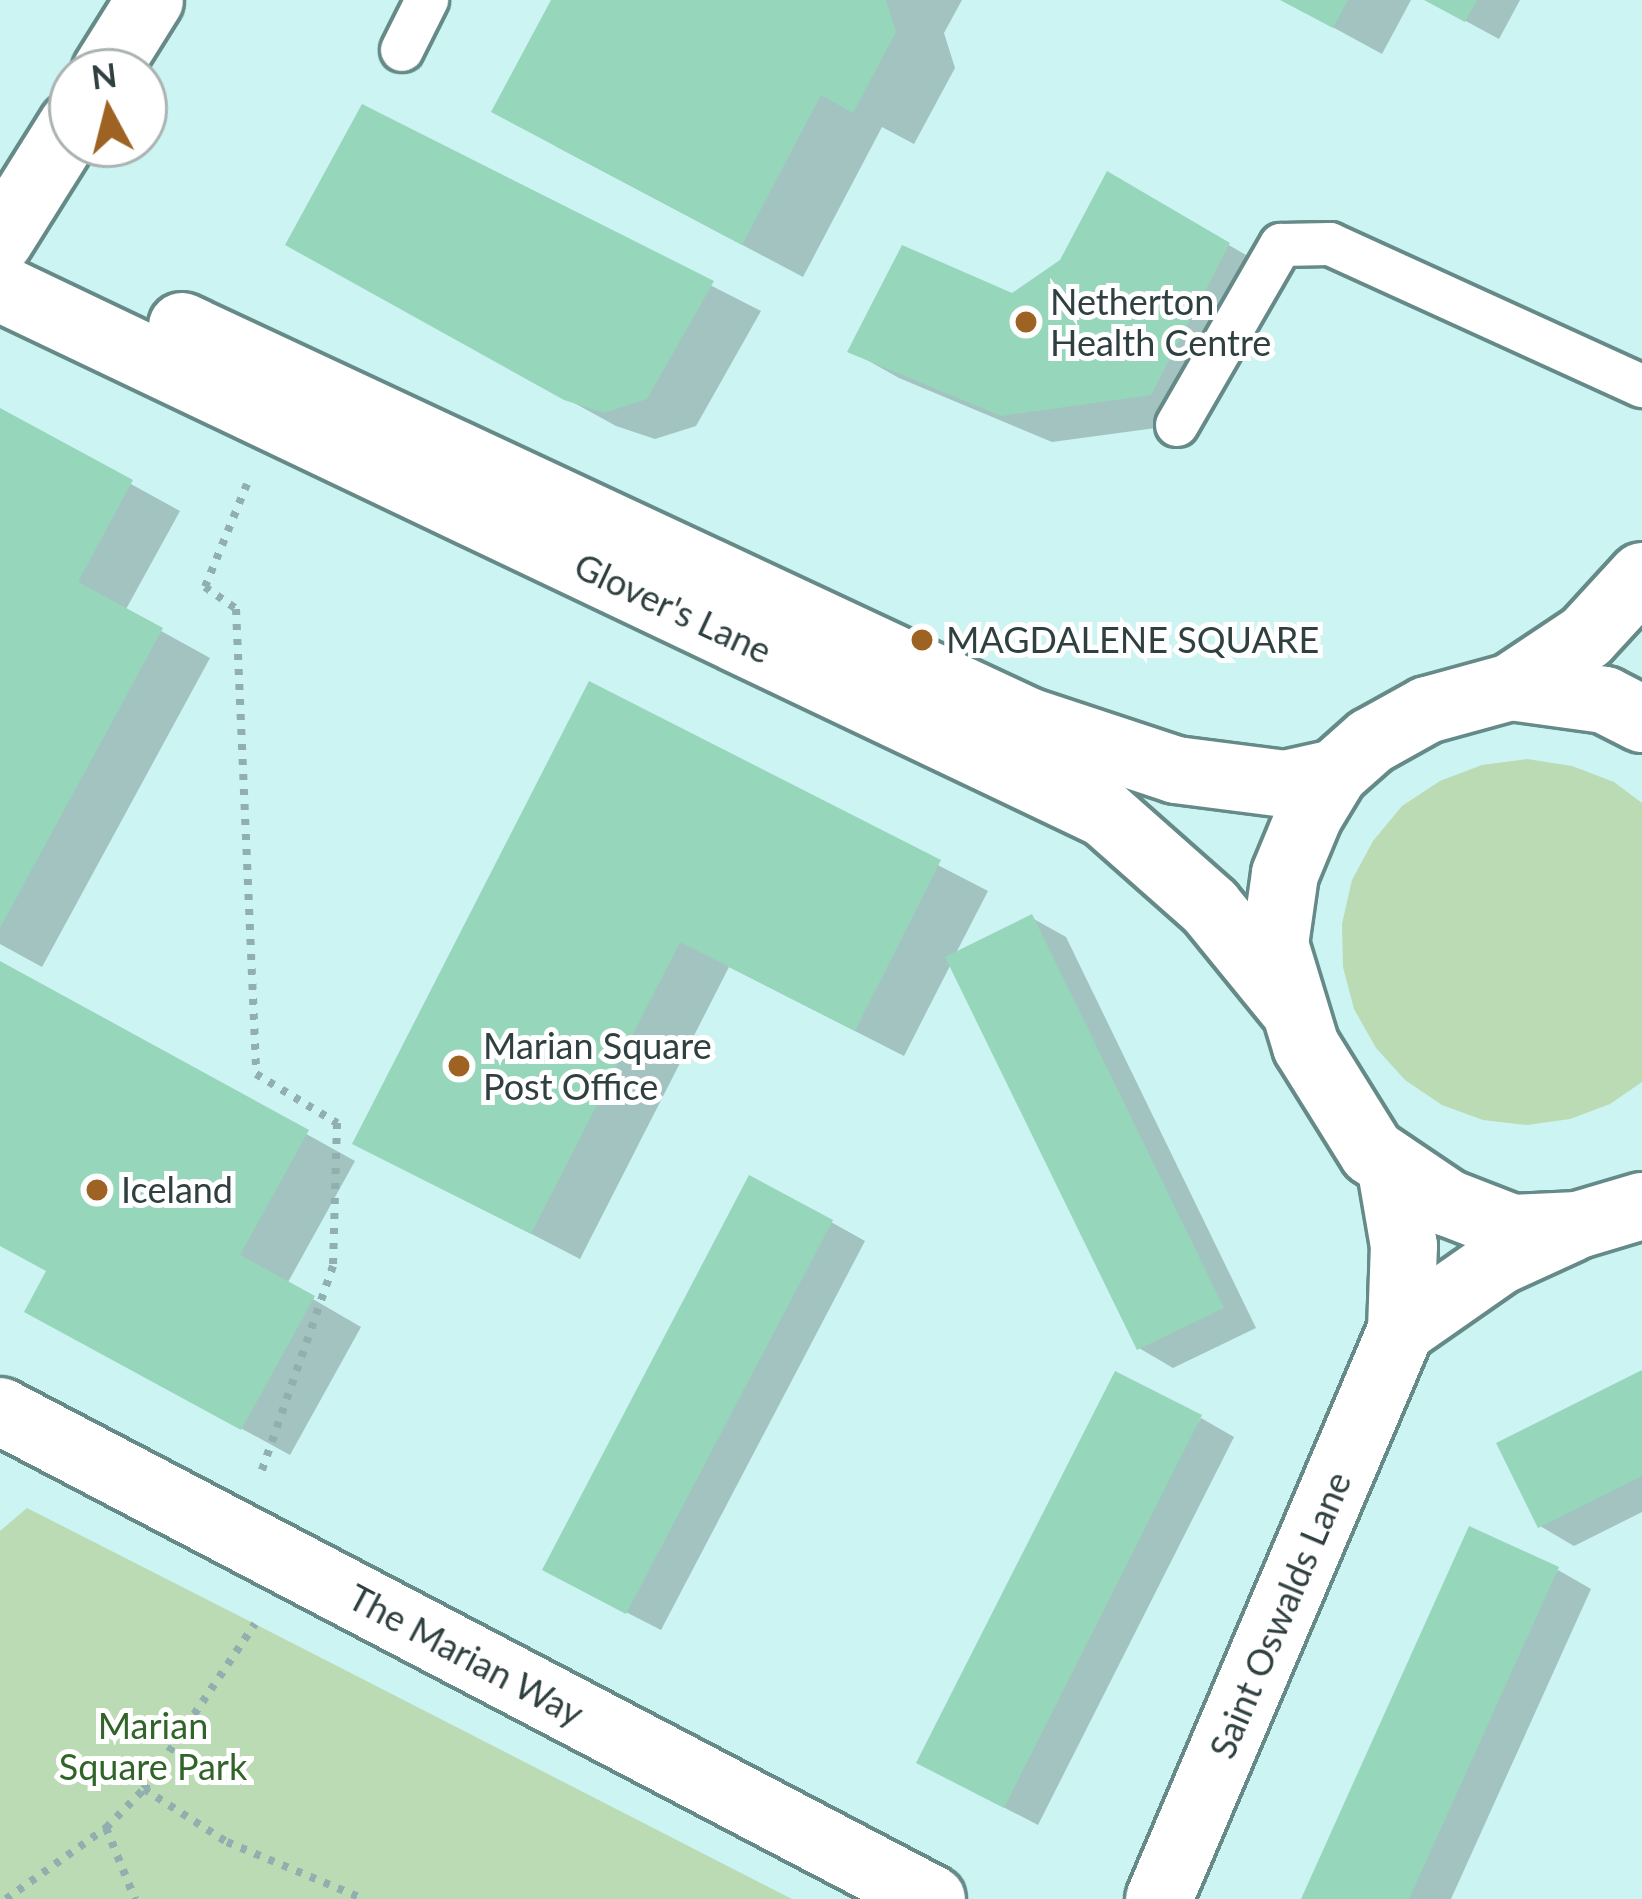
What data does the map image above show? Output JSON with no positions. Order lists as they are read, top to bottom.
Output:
{
  "streets": {
    "street": ["Glover's Lane", "Saint Oswalds Lane", "The Marian Way"]
  },
  "parks": ["Marian Square Park"],
  "places": [
    "Netherton Health Centre",
    "MAGDALENE SQUARE",
    "Marian Square Post Office",
    "Iceland"
  ],
  "north": "top"
}
